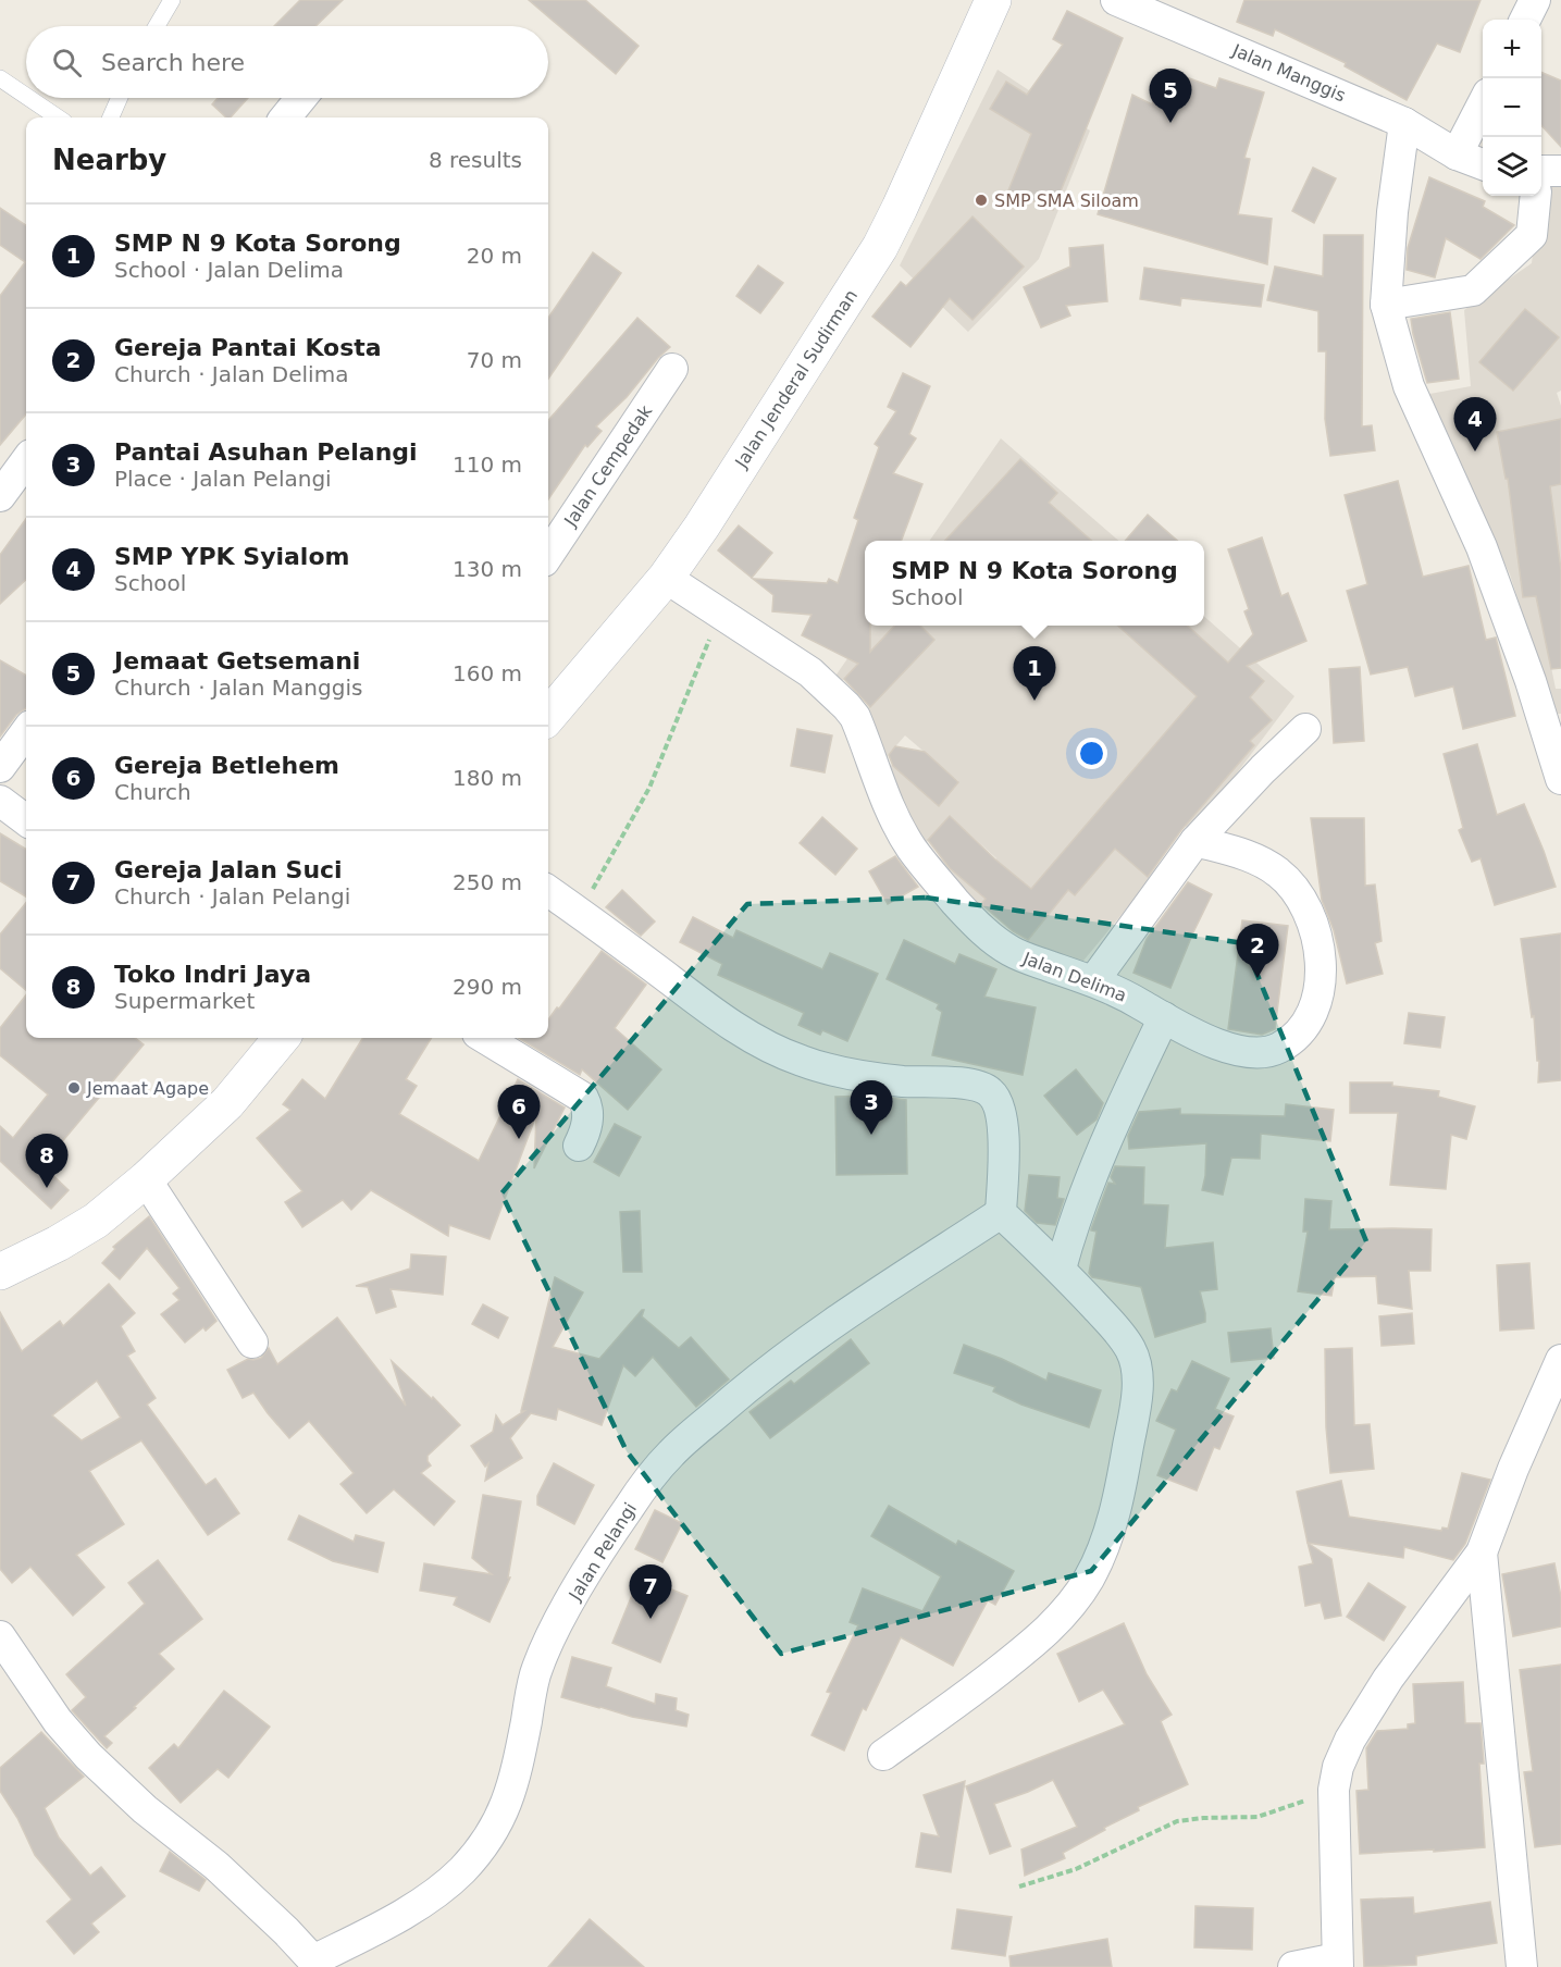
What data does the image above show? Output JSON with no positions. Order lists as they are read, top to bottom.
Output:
{
  "streets": {
    "main road": ["Jalan Jenderal Sudirman"],
    "street": [
      "Jalan Manggis",
      "Jalan Cempedak",
      "Jalan Delima",
      "Jalan Pelangi"
    ]
  },
  "crossings": [
    ["Jalan Jenderal Sudirman", "Jalan Delima"]
  ],
  "places": ["SMP SMA Siloam", "Jemaat Agape"],
  "page": {
    "map_buttons": ["+", "−"],
    "search": "Search here",
    "pins": [
      "5",
      "4",
      "1",
      "2",
      "3",
      "6",
      "8",
      "7"
    ],
    "heading": ["Nearby", "8 results"],
    "list": [
      {
        "mark": "1",
        "name": "SMP N 9 Kota Sorong",
        "note": "School · Jalan Delima",
        "value": "20 m"
      },
      {
        "mark": "2",
        "name": "Gereja Pantai Kosta",
        "note": "Church · Jalan Delima",
        "value": "70 m"
      },
      {
        "mark": "3",
        "name": "Pantai Asuhan Pelangi",
        "note": "Place · Jalan Pelangi",
        "value": "110 m"
      },
      {
        "mark": "4",
        "name": "SMP YPK Syialom",
        "note": "School",
        "value": "130 m"
      },
      {
        "mark": "5",
        "name": "Jemaat Getsemani",
        "note": "Church · Jalan Manggis",
        "value": "160 m"
      },
      {
        "mark": "6",
        "name": "Gereja Betlehem",
        "note": "Church",
        "value": "180 m"
      },
      {
        "mark": "7",
        "name": "Gereja Jalan Suci",
        "note": "Church · Jalan Pelangi",
        "value": "250 m"
      },
      {
        "mark": "8",
        "name": "Toko Indri Jaya",
        "note": "Supermarket",
        "value": "290 m"
      }
    ],
    "popup": ["SMP N 9 Kota Sorong", "School"]
  }
}
